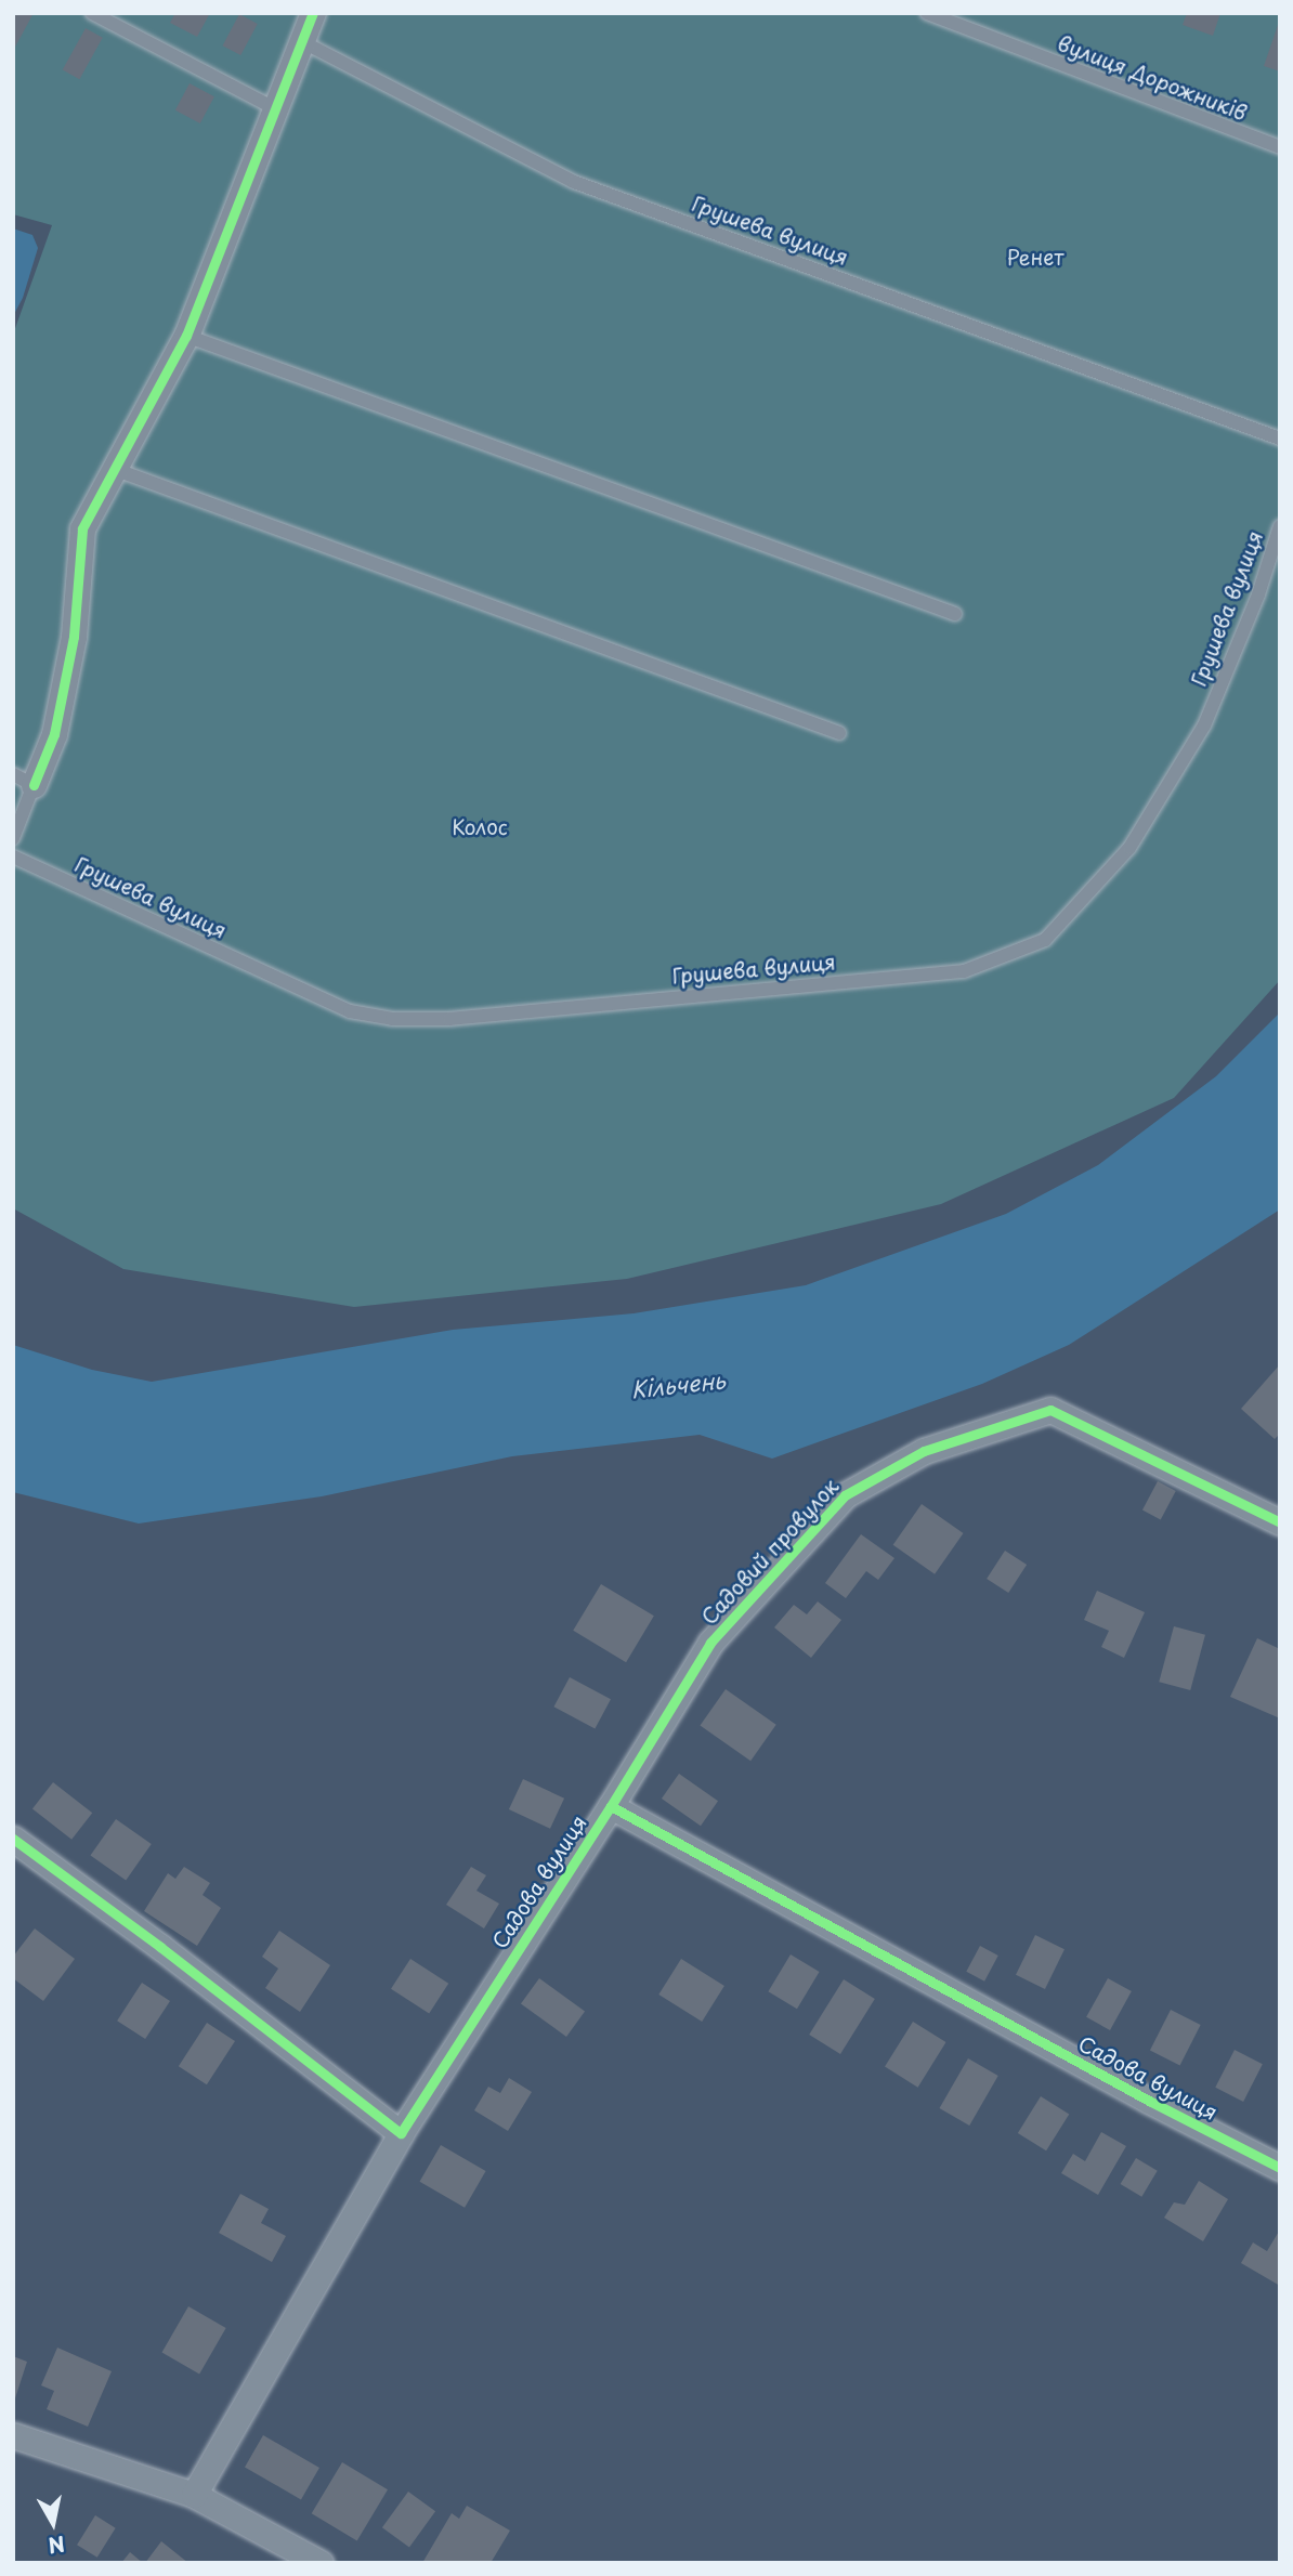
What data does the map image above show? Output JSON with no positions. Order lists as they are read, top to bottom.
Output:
{
  "streets": {
    "street": ["Садовий провулок", "Садова вулиця"],
    "lane": ["вулиця Дорожників", "Грушева вулиця"]
  },
  "crossings": [
    ["Садовий провулок", "Садова вулиця"]
  ],
  "water": ["Кільчень"],
  "parks": ["Ренет", "Колос"],
  "north": "bottom"
}
